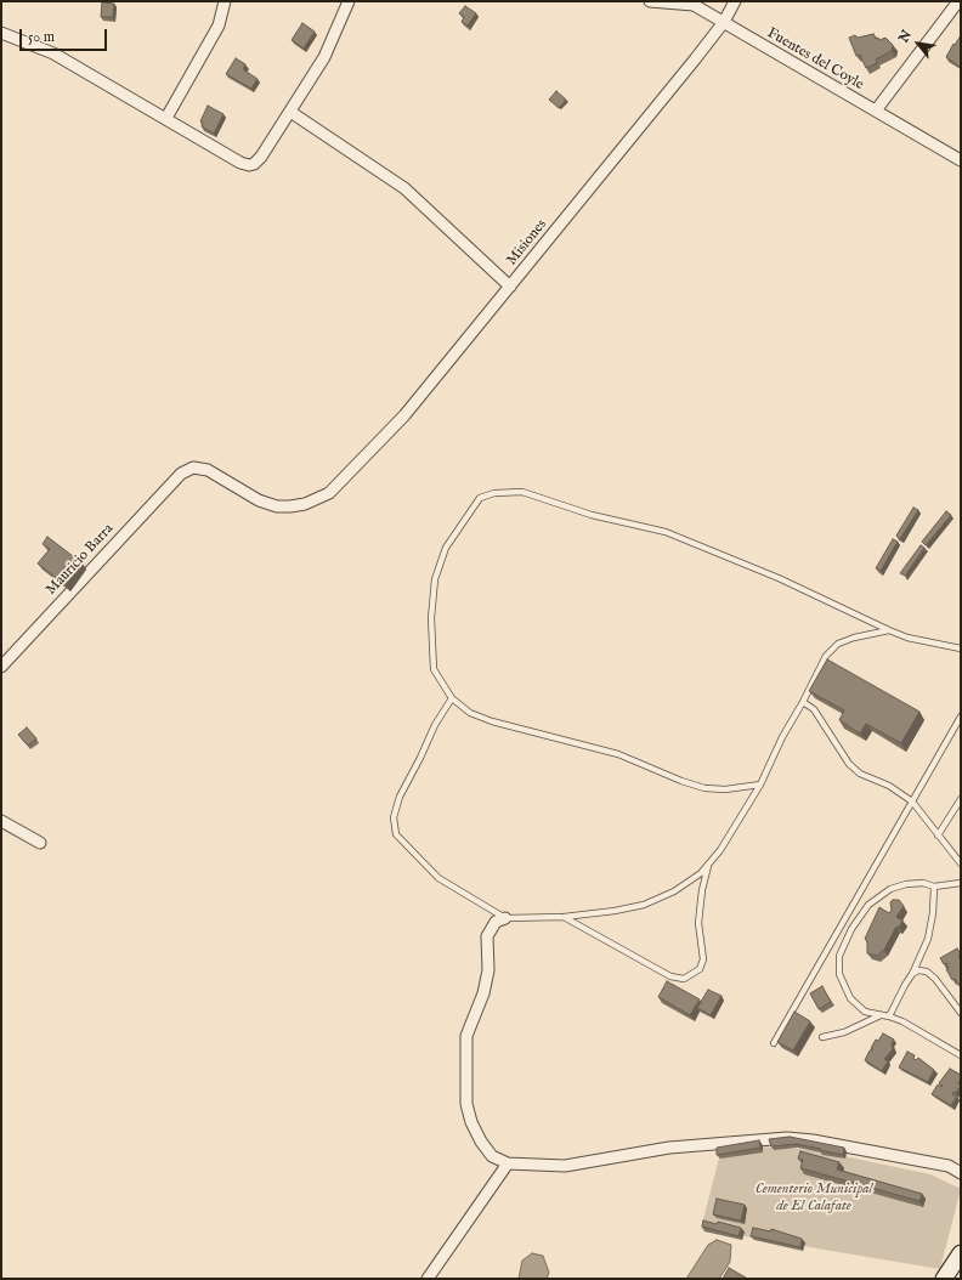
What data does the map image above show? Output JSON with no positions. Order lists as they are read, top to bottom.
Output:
{
  "streets": {
    "street": ["Fuentes del Coyle", "Misiones", "Mauricio Barra"]
  },
  "crossings": [
    ["Fuentes del Coyle", "Misiones"],
    ["Misiones", "Mauricio Barra"]
  ],
  "parks": ["Cementerio Municipal de El Calafate"],
  "scale_bar": "50 m",
  "north": "top left"
}
